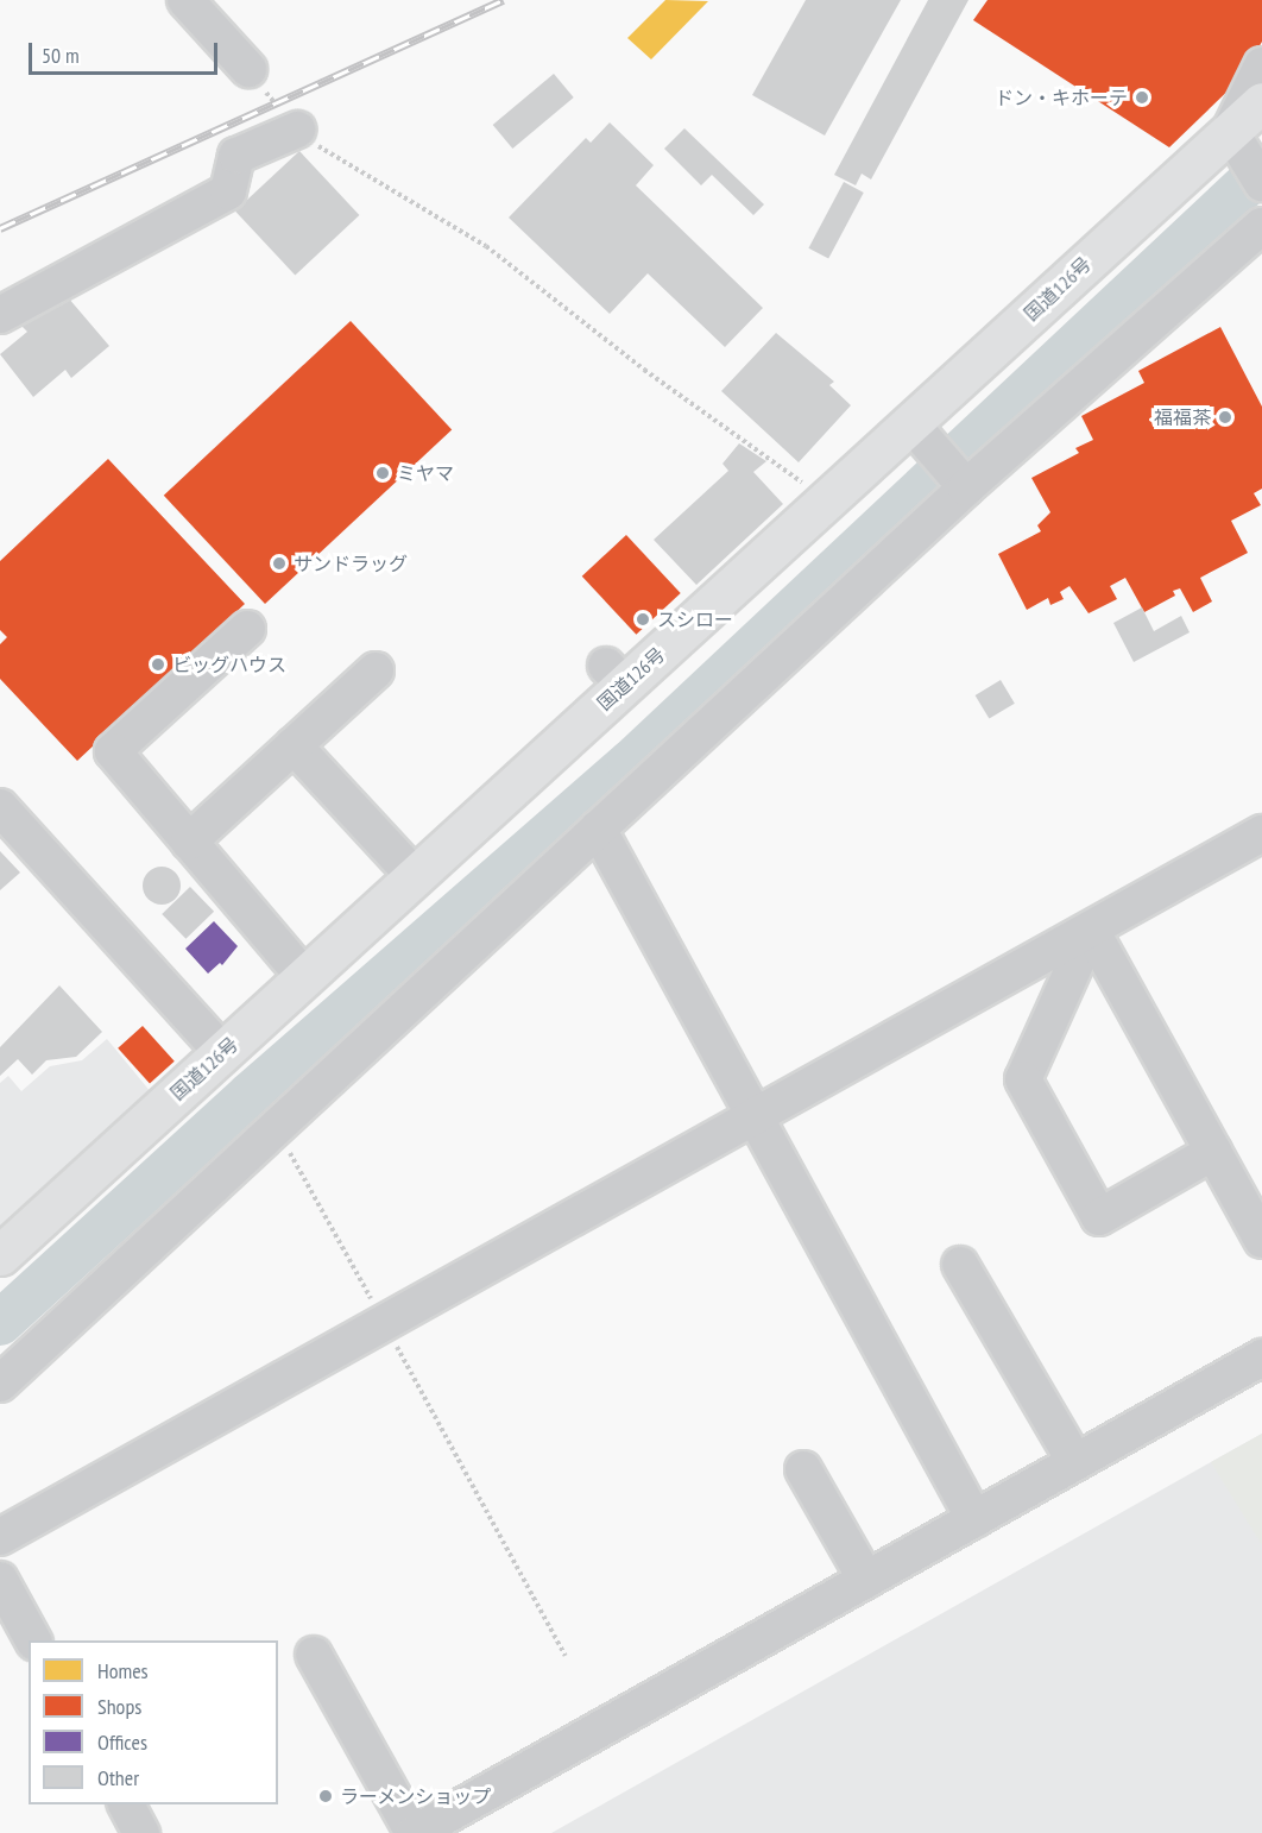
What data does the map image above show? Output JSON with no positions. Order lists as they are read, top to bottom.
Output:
{
  "streets": {
    "highway": ["国道126号"]
  },
  "places": [
    "ドン・キホーテ",
    "福福茶",
    "ミヤマ",
    "サンドラッグ",
    "スシロー",
    "ビッグハウス",
    "ラーメンショップ"
  ],
  "legend": [
    "Homes",
    "Shops",
    "Offices",
    "Other"
  ],
  "scale_bar": "50 m"
}
